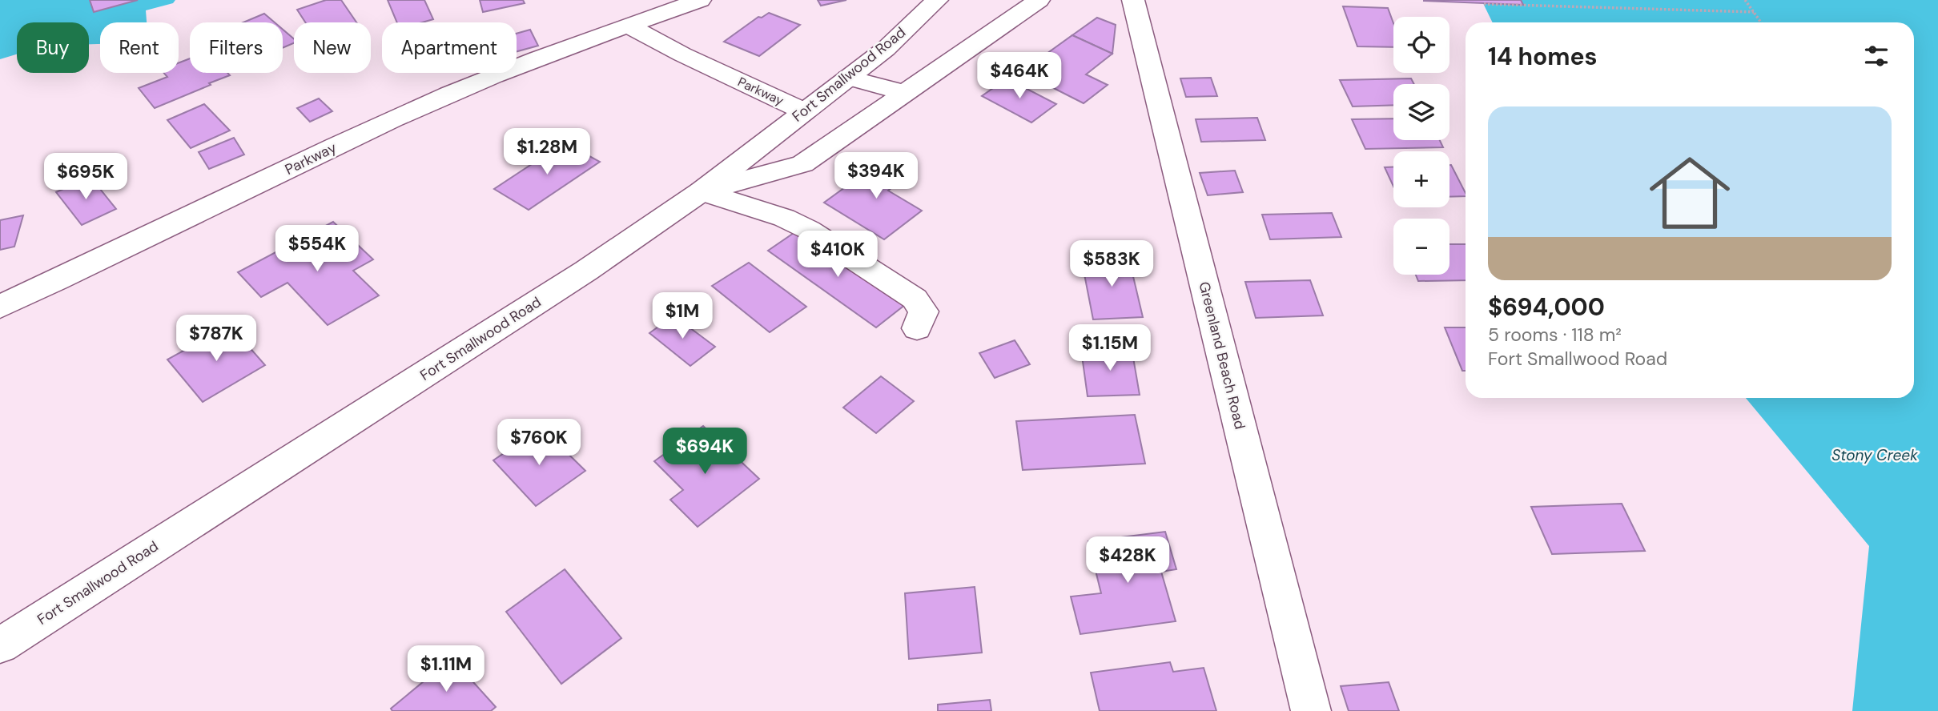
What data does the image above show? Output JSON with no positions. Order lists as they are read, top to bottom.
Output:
{
  "streets": {
    "street": ["Fort Smallwood Road", "Parkway", "Greenland Beach Road"]
  },
  "crossings": [
    ["Fort Smallwood Road", "Parkway"]
  ],
  "water": ["Stony Creek"],
  "page": {
    "map_buttons": ["+", "−"],
    "chip": [
      "Buy",
      "Rent",
      "Filters",
      "New",
      "Apartment"
    ],
    "heading": "14 homes",
    "price": [
      "$464K",
      "$1.28M",
      "$394K",
      "$695K",
      "$554K",
      "$410K",
      "$583K",
      "$1M",
      "$787K",
      "$1.15M",
      "$760K",
      "$694K",
      "$428K",
      "$1.11M"
    ],
    "list": [
      {
        "name": "$694,000",
        "note": "5 rooms · 118 m² · Fort Smallwood Road"
      }
    ]
  }
}
